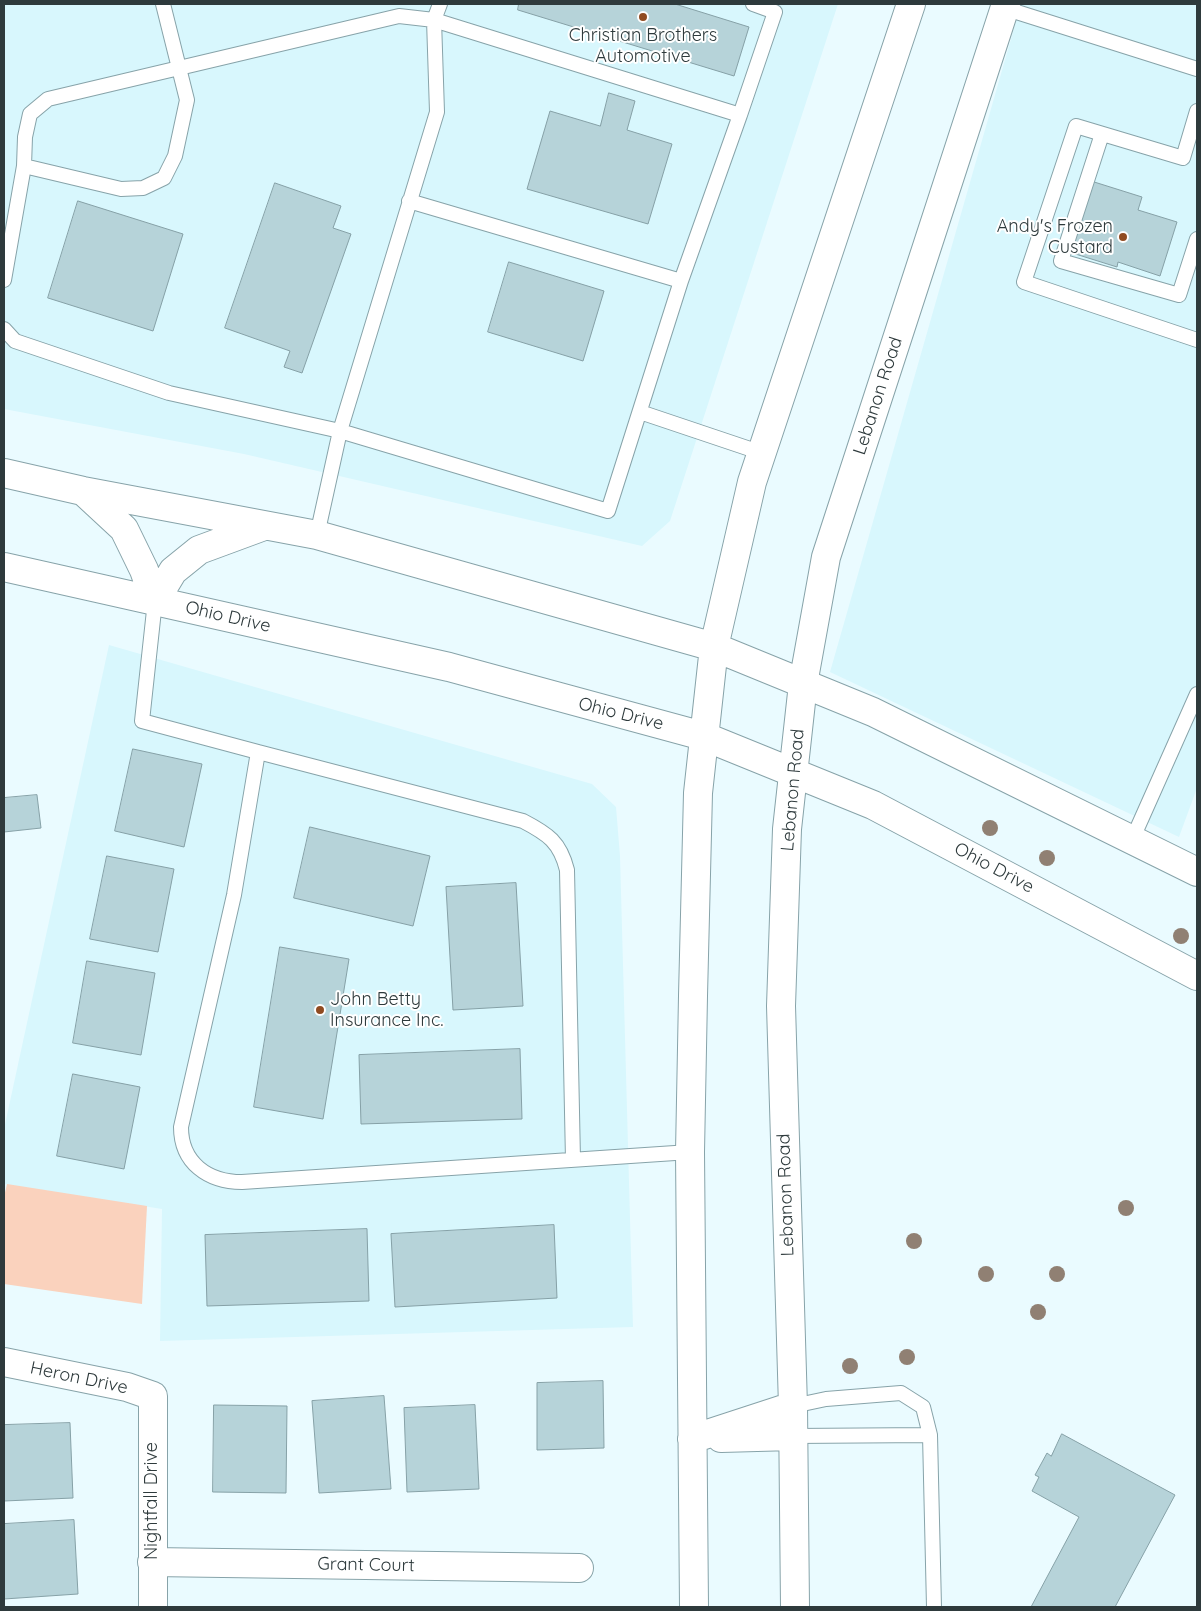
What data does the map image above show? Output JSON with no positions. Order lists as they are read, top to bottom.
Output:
{
  "streets": {
    "main road": [
      "Lebanon Road",
      "Ohio Drive",
      "Heron Drive",
      "Nightfall Drive",
      "Grant Court"
    ]
  },
  "crossings": [
    ["Lebanon Road", "Ohio Drive"],
    ["Heron Drive", "Nightfall Drive"],
    ["Nightfall Drive", "Grant Court"]
  ],
  "places": ["Christian Brothers Automotive", "Andy's Frozen Custard", "John Betty Insurance Inc."]
}
